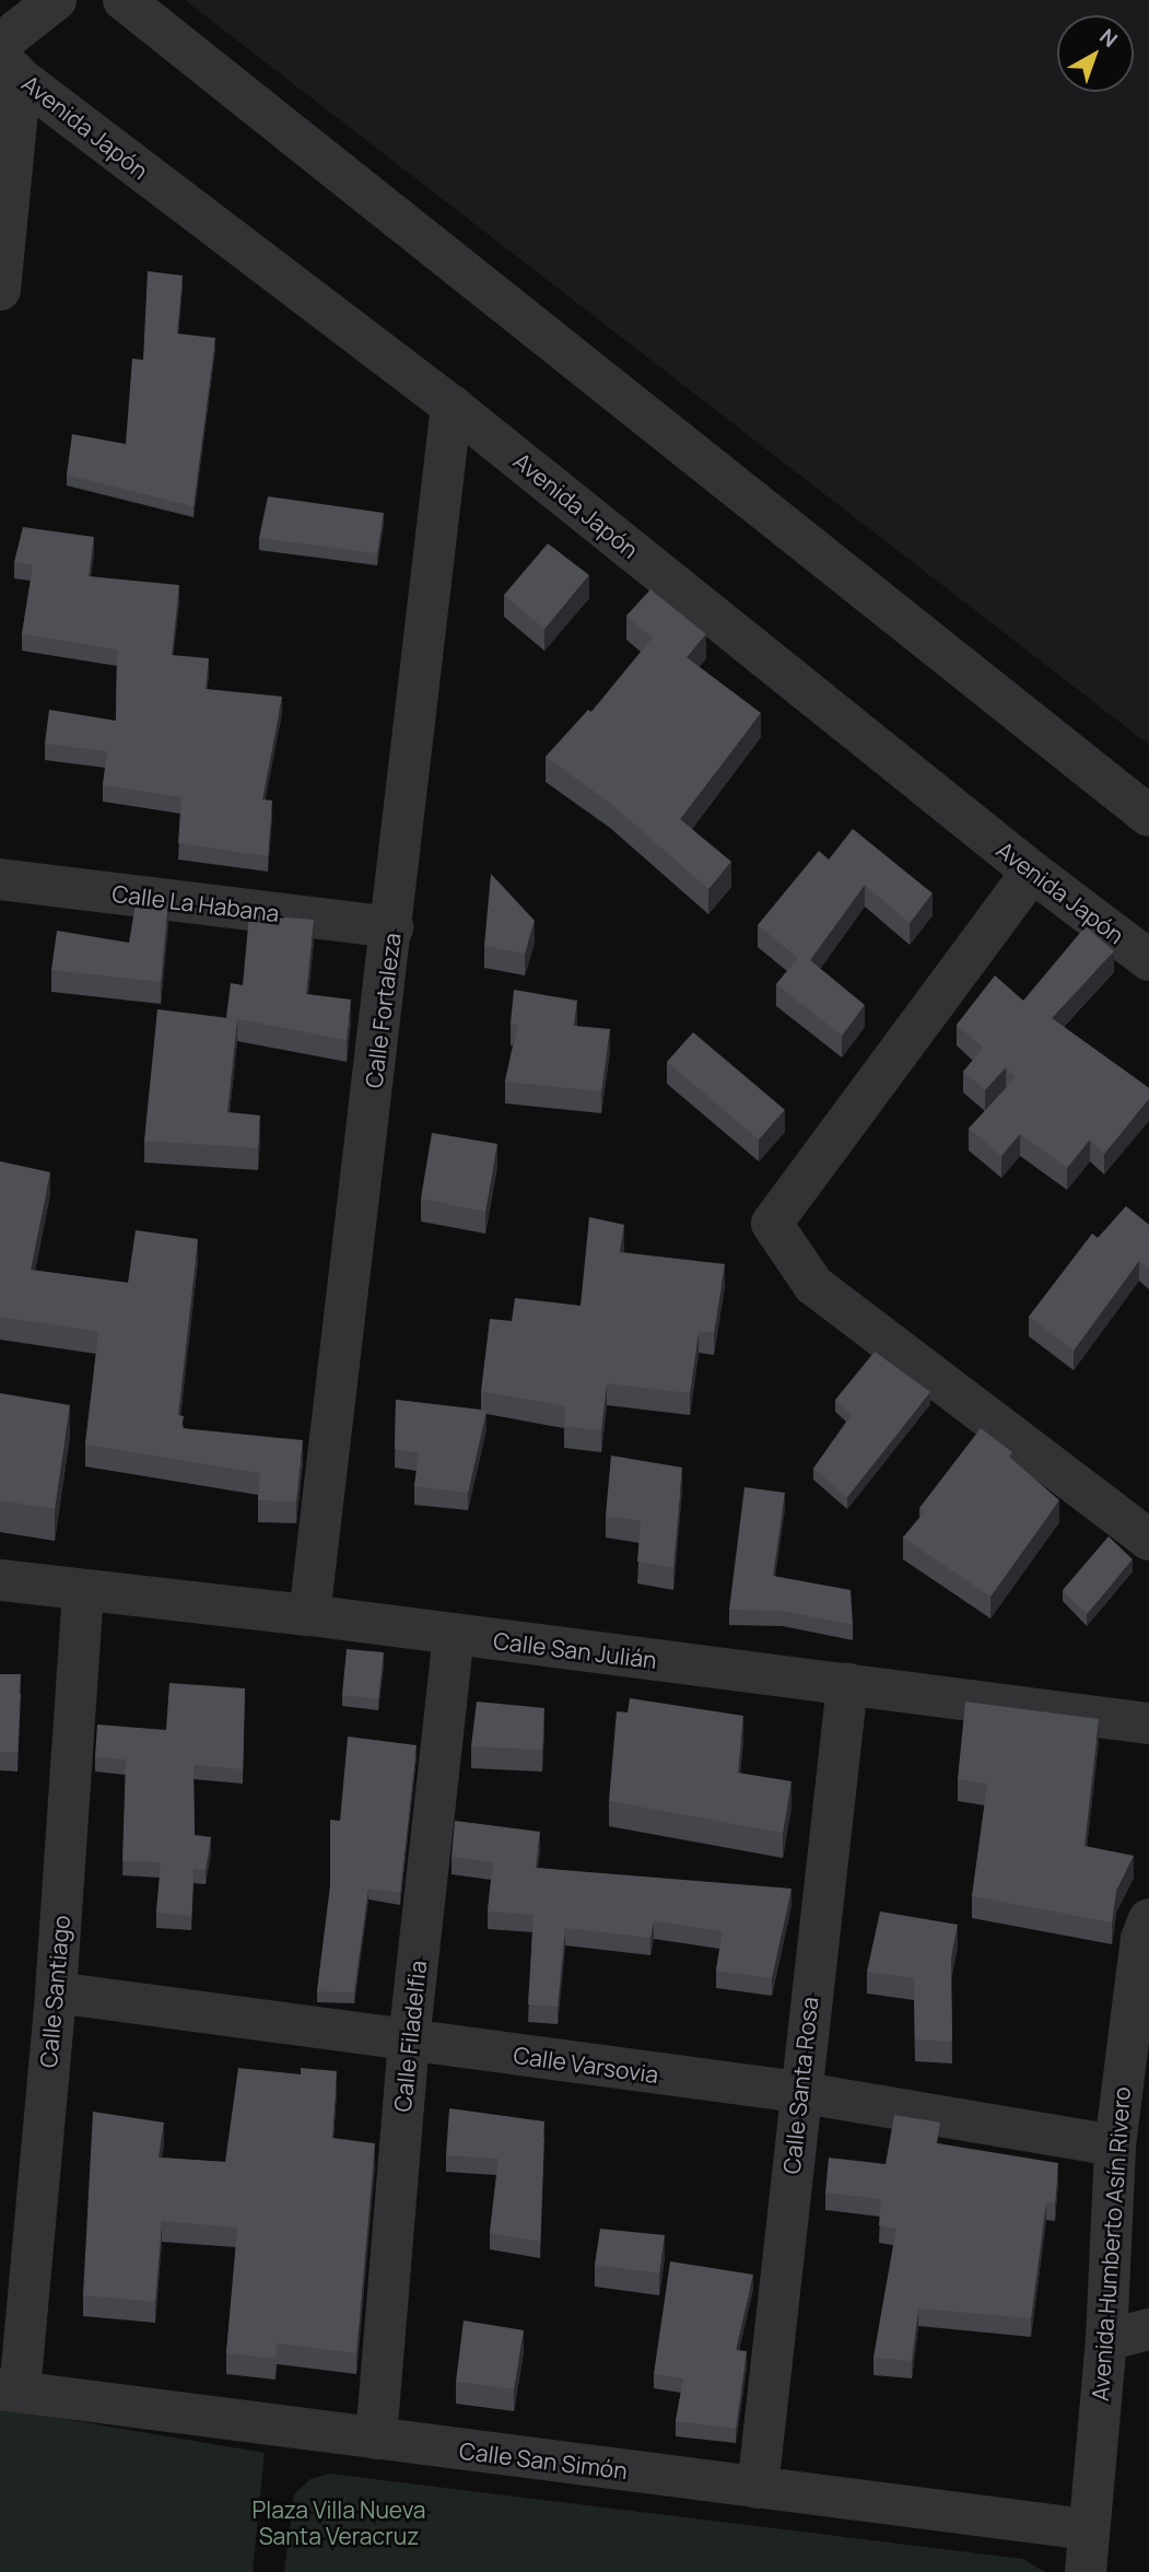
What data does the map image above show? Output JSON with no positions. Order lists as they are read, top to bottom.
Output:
{
  "streets": {
    "street": [
      "Avenida Japón",
      "Calle La Habana",
      "Calle Fortaleza",
      "Calle San Julián",
      "Calle Santiago",
      "Calle Filadelfia",
      "Calle Varsovia",
      "Calle Santa Rosa",
      "Avenida Humberto Asín Rivero",
      "Calle San Simón"
    ]
  },
  "crossings": [
    ["Avenida Japón", "Calle Fortaleza"],
    ["Calle La Habana", "Calle Fortaleza"],
    ["Calle Fortaleza", "Calle San Julián"],
    ["Calle San Julián", "Calle Santiago"],
    ["Calle San Julián", "Calle Filadelfia"],
    ["Calle San Julián", "Calle Santa Rosa"],
    ["Calle Santiago", "Calle Varsovia"],
    ["Calle Santiago", "Calle San Simón"],
    ["Calle Filadelfia", "Calle Varsovia"],
    ["Calle Filadelfia", "Calle San Simón"],
    ["Calle Varsovia", "Calle Santa Rosa"],
    ["Calle Varsovia", "Avenida Humberto Asín Rivero"],
    ["Calle Santa Rosa", "Calle San Simón"],
    ["Avenida Humberto Asín Rivero", "Calle San Simón"]
  ],
  "parks": ["Plaza Villa Nueva Santa Veracruz"],
  "north": "top right"
}
